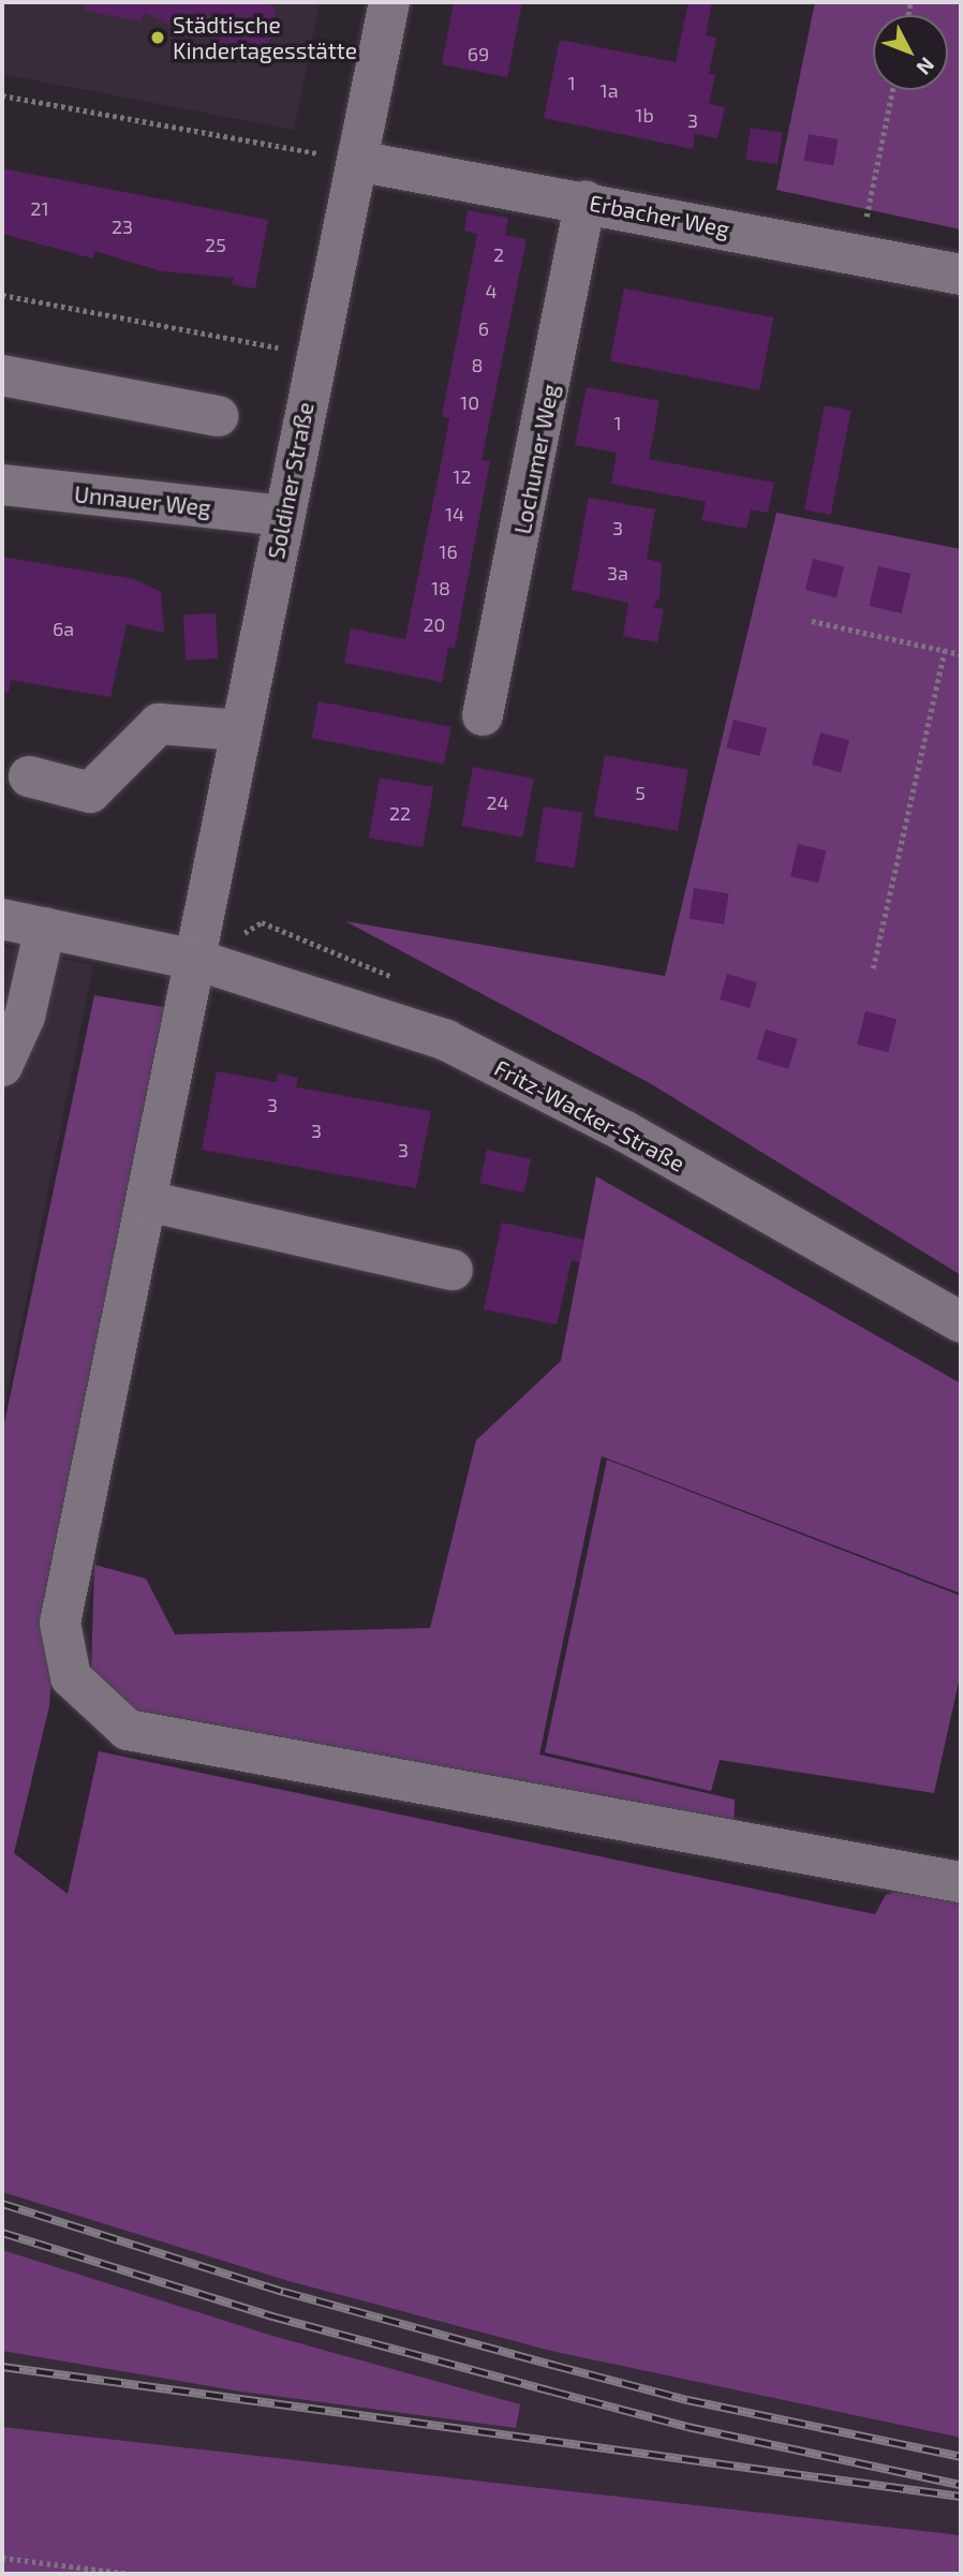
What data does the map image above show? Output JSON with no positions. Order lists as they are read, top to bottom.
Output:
{
  "streets": {
    "street": [
      "Erbacher Weg",
      "Lochumer Weg",
      "Soldiner Straße",
      "Unnauer Weg",
      "Fritz-Wacker-Straße"
    ]
  },
  "crossings": [
    ["Erbacher Weg", "Lochumer Weg"],
    ["Erbacher Weg", "Soldiner Straße"],
    ["Soldiner Straße", "Unnauer Weg"],
    ["Soldiner Straße", "Fritz-Wacker-Straße"]
  ],
  "places": ["Städtische Kindertagesstätte"],
  "house_numbers": [
    "69",
    "1",
    "1a",
    "1b",
    "3",
    "21",
    "23",
    "25",
    "2",
    "4",
    "6",
    "8",
    "10",
    "1",
    "12",
    "14",
    "3",
    "16",
    "3a",
    "18",
    "20",
    "6a",
    "5",
    "24",
    "22",
    "3",
    "3",
    "3"
  ],
  "north": "bottom right"
}
